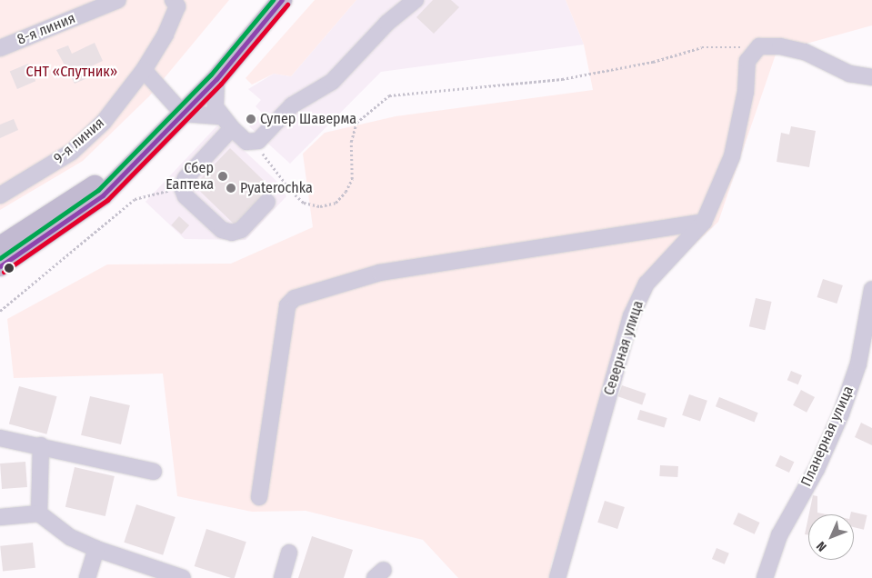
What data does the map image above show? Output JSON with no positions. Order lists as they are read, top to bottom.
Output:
{
  "streets": {
    "street": [
      "8-я линия",
      "9-я линия",
      "Северная улица",
      "Планерная улица"
    ]
  },
  "parks": ["СНТ «Спутник»"],
  "places": ["Супер Шаверма", "Сбер Еаптека", "Pyaterochka"],
  "north": "bottom left"
}
